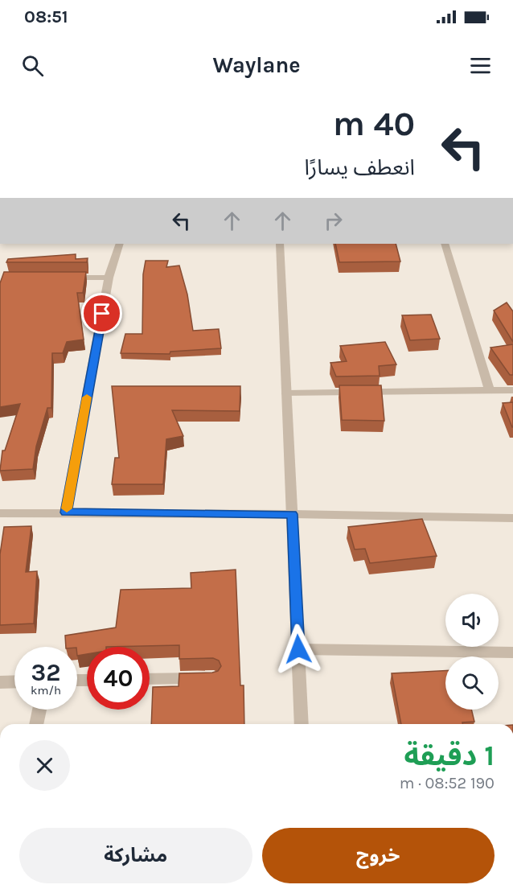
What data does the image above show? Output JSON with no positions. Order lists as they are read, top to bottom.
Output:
{
  "page": {
    "status": "08:51",
    "header": "Waylane",
    "turn": ["40 m", "انعطف يسارًا"],
    "speed": "32 km/h",
    "limit": "40",
    "heading": ["1 دقيقة", "190 m · 08:52"],
    "buttons": ["خروج", "مشاركة"]
  }
}
